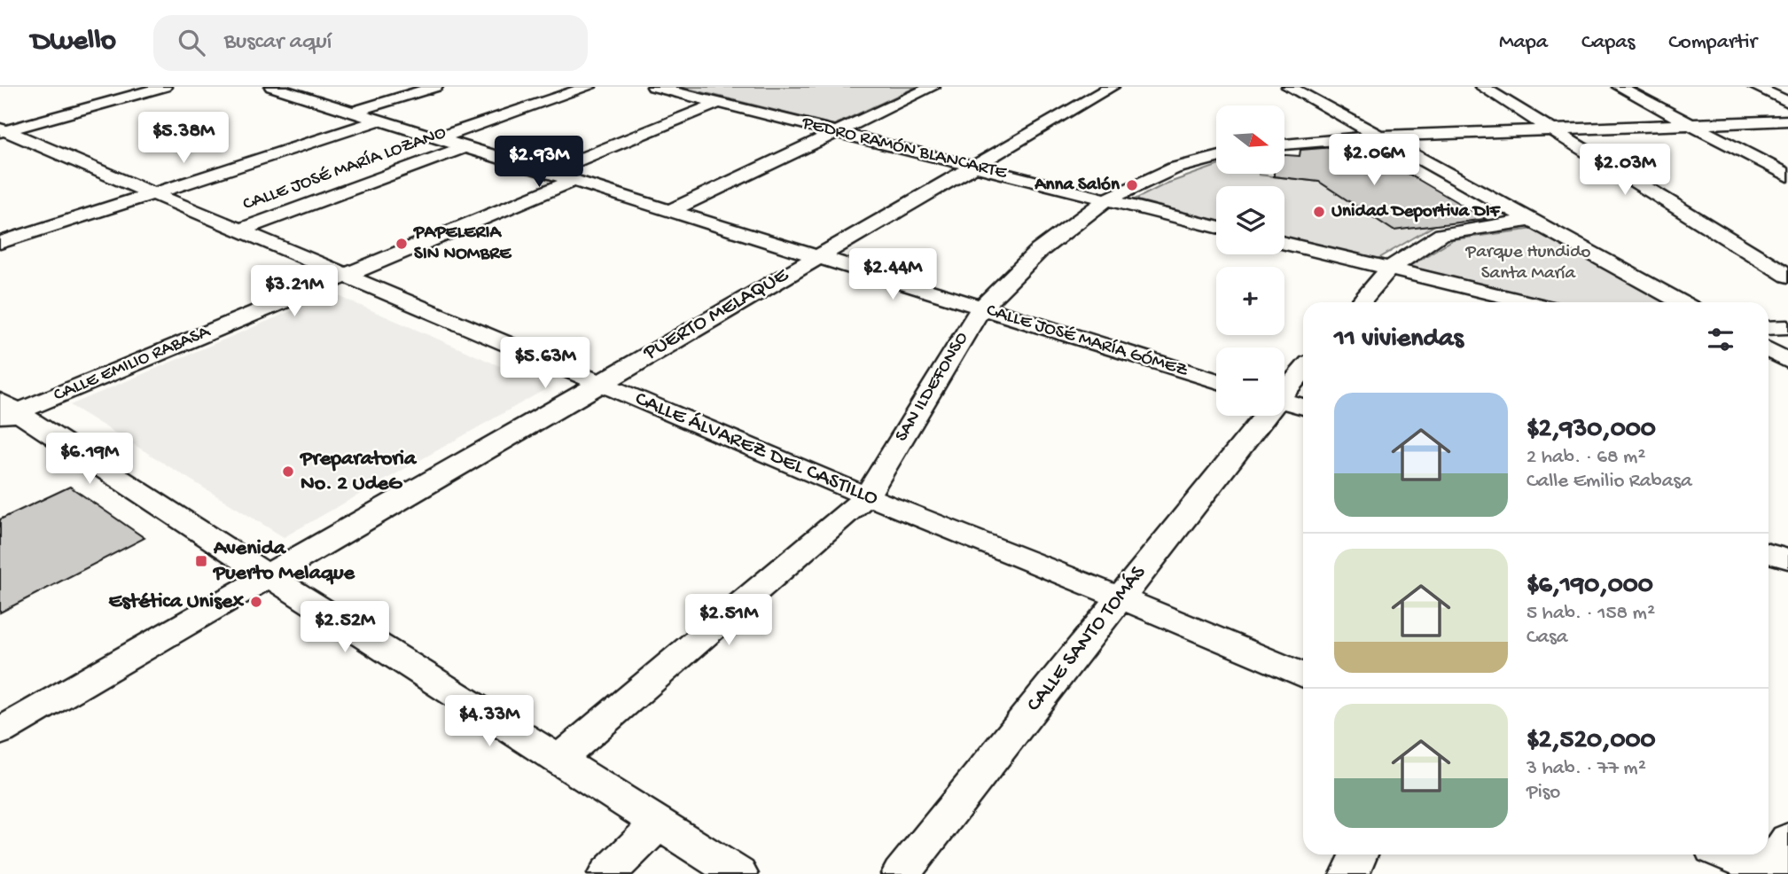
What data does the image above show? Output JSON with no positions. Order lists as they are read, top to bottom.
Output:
{
  "streets": {
    "street": [
      "PEDRO RAMÓN BLANCARTE",
      "CALLE JOSÉ MARÍA LOZANO",
      "PUERTO MELAQUE",
      "CALLE JOSÉ MARÍA GÓMEZ",
      "CALLE EMILIO RABASA",
      "SAN ILDEFONSO",
      "CALLE ÁLVAREZ DEL CASTILLO",
      "CALLE SANTO TOMÁS"
    ]
  },
  "crossings": [
    ["PEDRO RAMÓN BLANCARTE", "PUERTO MELAQUE"],
    ["PEDRO RAMÓN BLANCARTE", "SAN ILDEFONSO"],
    ["CALLE JOSÉ MARÍA LOZANO", "CALLE JOSÉ MARÍA GÓMEZ"],
    ["CALLE JOSÉ MARÍA LOZANO", "CALLE ÁLVAREZ DEL CASTILLO"],
    ["PUERTO MELAQUE", "CALLE JOSÉ MARÍA GÓMEZ"],
    ["PUERTO MELAQUE", "CALLE ÁLVAREZ DEL CASTILLO"],
    ["CALLE JOSÉ MARÍA GÓMEZ", "CALLE EMILIO RABASA"],
    ["CALLE JOSÉ MARÍA GÓMEZ", "SAN ILDEFONSO"],
    ["CALLE EMILIO RABASA", "CALLE ÁLVAREZ DEL CASTILLO"],
    ["SAN ILDEFONSO", "CALLE ÁLVAREZ DEL CASTILLO"],
    ["CALLE ÁLVAREZ DEL CASTILLO", "CALLE SANTO TOMÁS"]
  ],
  "parks": ["Parque Hundido Santa María"],
  "places": {
    "other": [
      "Anna Salón",
      "Unidad Deportiva DIF",
      "PAPELERIA SIN NOMBRE",
      "Preparatoria No. 2 UdeG",
      "Estética Unisex"
    ],
    "transit": ["Avenida Puerto Melaque"]
  },
  "north": "right",
  "page": {
    "header": "Dwello",
    "search": "Buscar aquí",
    "nav": ["Mapa", "Capas", "Compartir"],
    "map_buttons": ["+", "−"],
    "price": [
      "$5.38M",
      "$2.06M",
      "$2.93M",
      "$2.03M",
      "$2.44M",
      "$3.21M",
      "$5.63M",
      "$6.19M",
      "$2.51M",
      "$2.52M",
      "$4.33M"
    ],
    "heading": "11 viviendas",
    "list": [
      {
        "name": "$2,930,000",
        "note": "2 hab. · 68 m² · Calle Emilio Rabasa"
      },
      {
        "name": "$6,190,000",
        "note": "5 hab. · 158 m² · Casa"
      },
      {
        "name": "$2,520,000",
        "note": "3 hab. · 77 m² · Piso"
      }
    ]
  }
}
